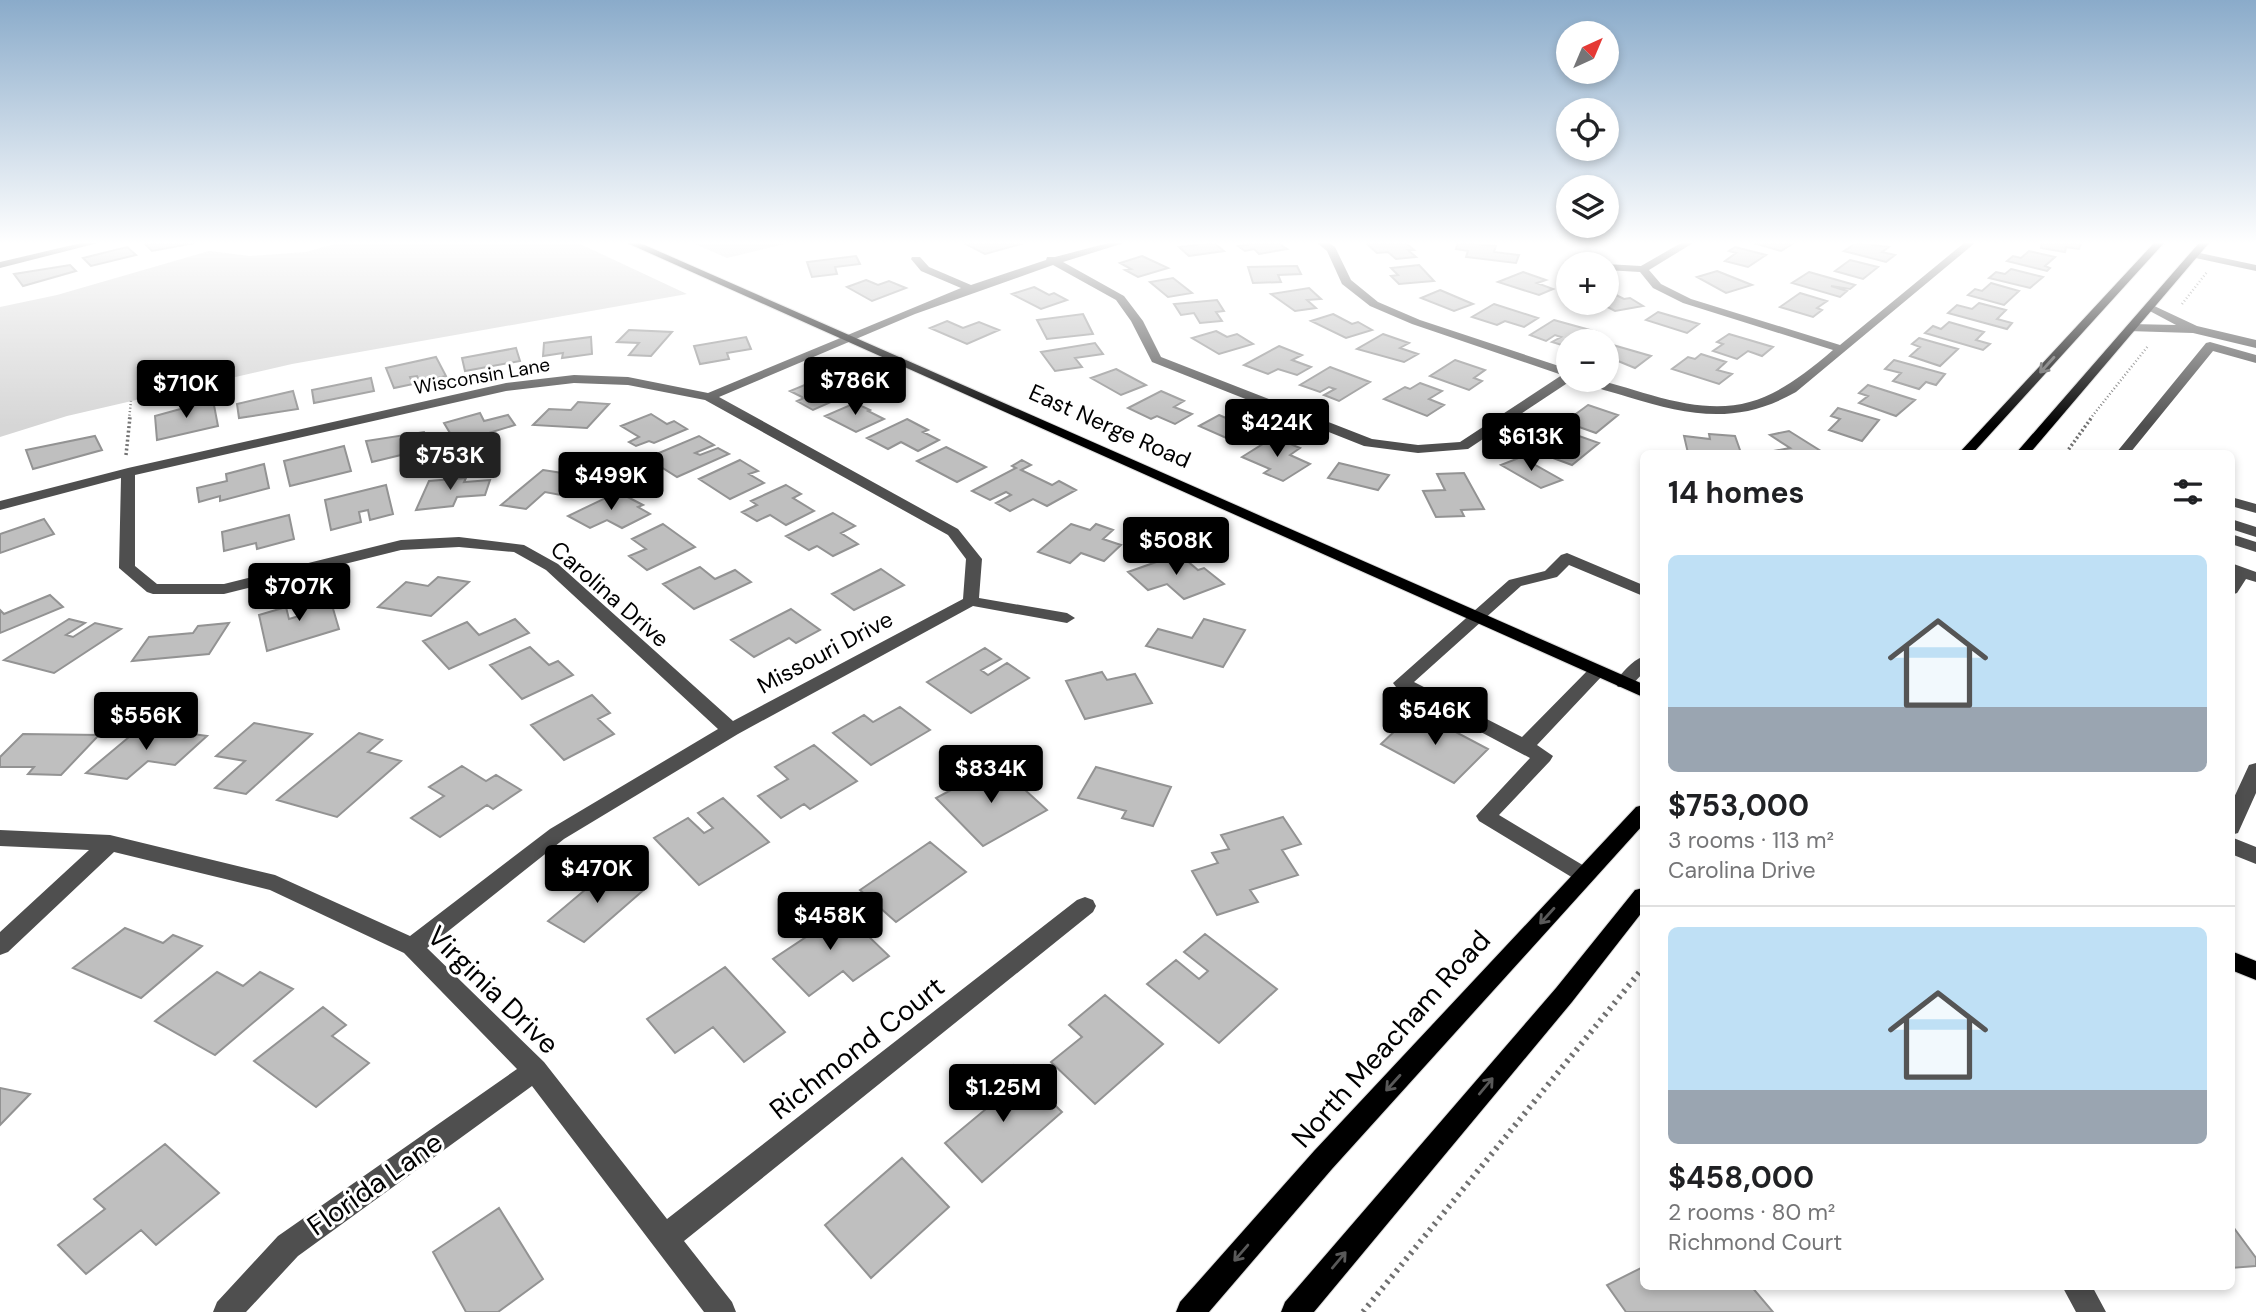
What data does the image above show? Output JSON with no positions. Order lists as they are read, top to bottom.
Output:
{
  "streets": {
    "main road": ["East Nerge Road", "North Meacham Road"],
    "street": [
      "Wisconsin Lane",
      "Carolina Drive",
      "Missouri Drive",
      "Virginia Drive",
      "Richmond Court",
      "Florida Lane"
    ]
  },
  "crossings": [
    ["Wisconsin Lane", "Carolina Drive"],
    ["Carolina Drive", "Missouri Drive"],
    ["Missouri Drive", "Virginia Drive"],
    ["Virginia Drive", "Richmond Court"],
    ["Virginia Drive", "Florida Lane"]
  ],
  "north": "top right",
  "page": {
    "map_buttons": ["+", "−"],
    "price": [
      "$786K",
      "$710K",
      "$424K",
      "$613K",
      "$753K",
      "$499K",
      "$508K",
      "$707K",
      "$546K",
      "$556K",
      "$834K",
      "$470K",
      "$458K",
      "$1.25M"
    ],
    "heading": "14 homes",
    "list": [
      {
        "name": "$753,000",
        "note": "3 rooms · 113 m² · Carolina Drive"
      },
      {
        "name": "$458,000",
        "note": "2 rooms · 80 m² · Richmond Court"
      }
    ]
  }
}
